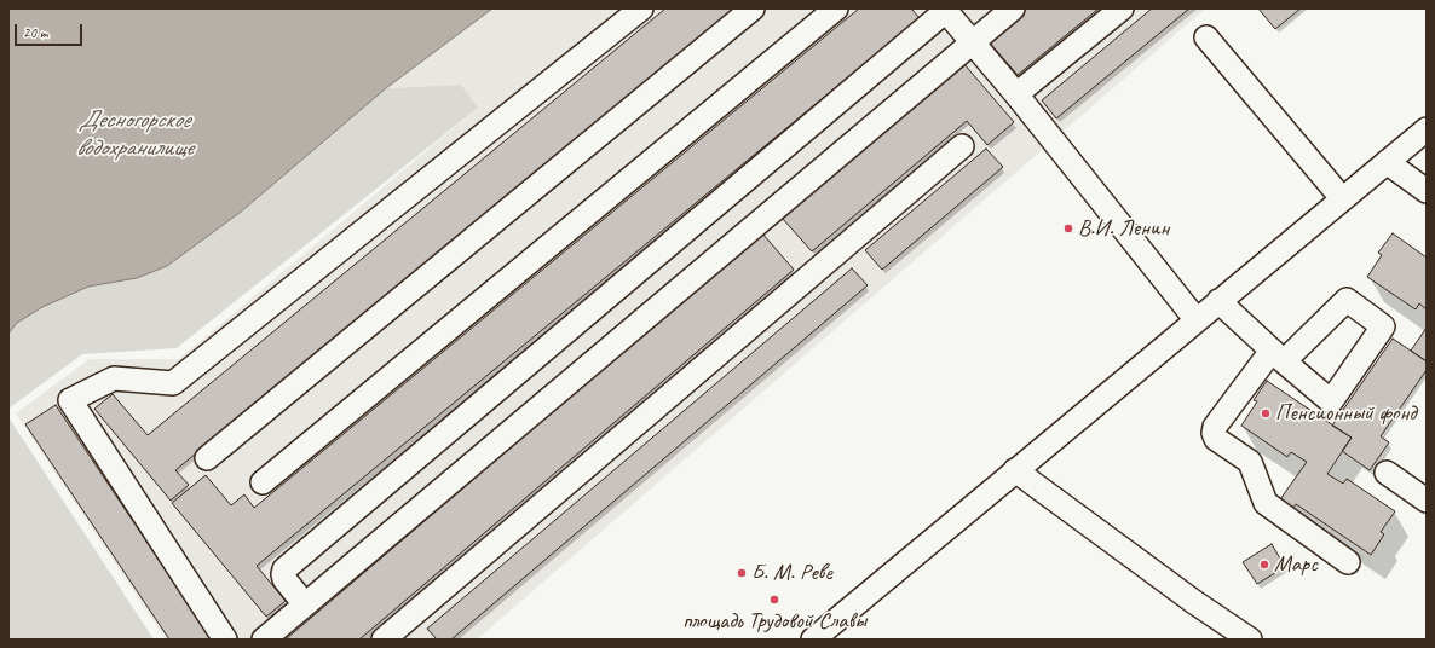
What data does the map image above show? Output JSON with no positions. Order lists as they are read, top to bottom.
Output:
{
  "water": ["Десногорское водохранилище"],
  "places": [
    "В.И. Ленин",
    "Пенсионный фонд",
    "Марс",
    "Б. М. Реве",
    "площадь Трудовой Славы"
  ],
  "scale_bar": "20 m"
}
